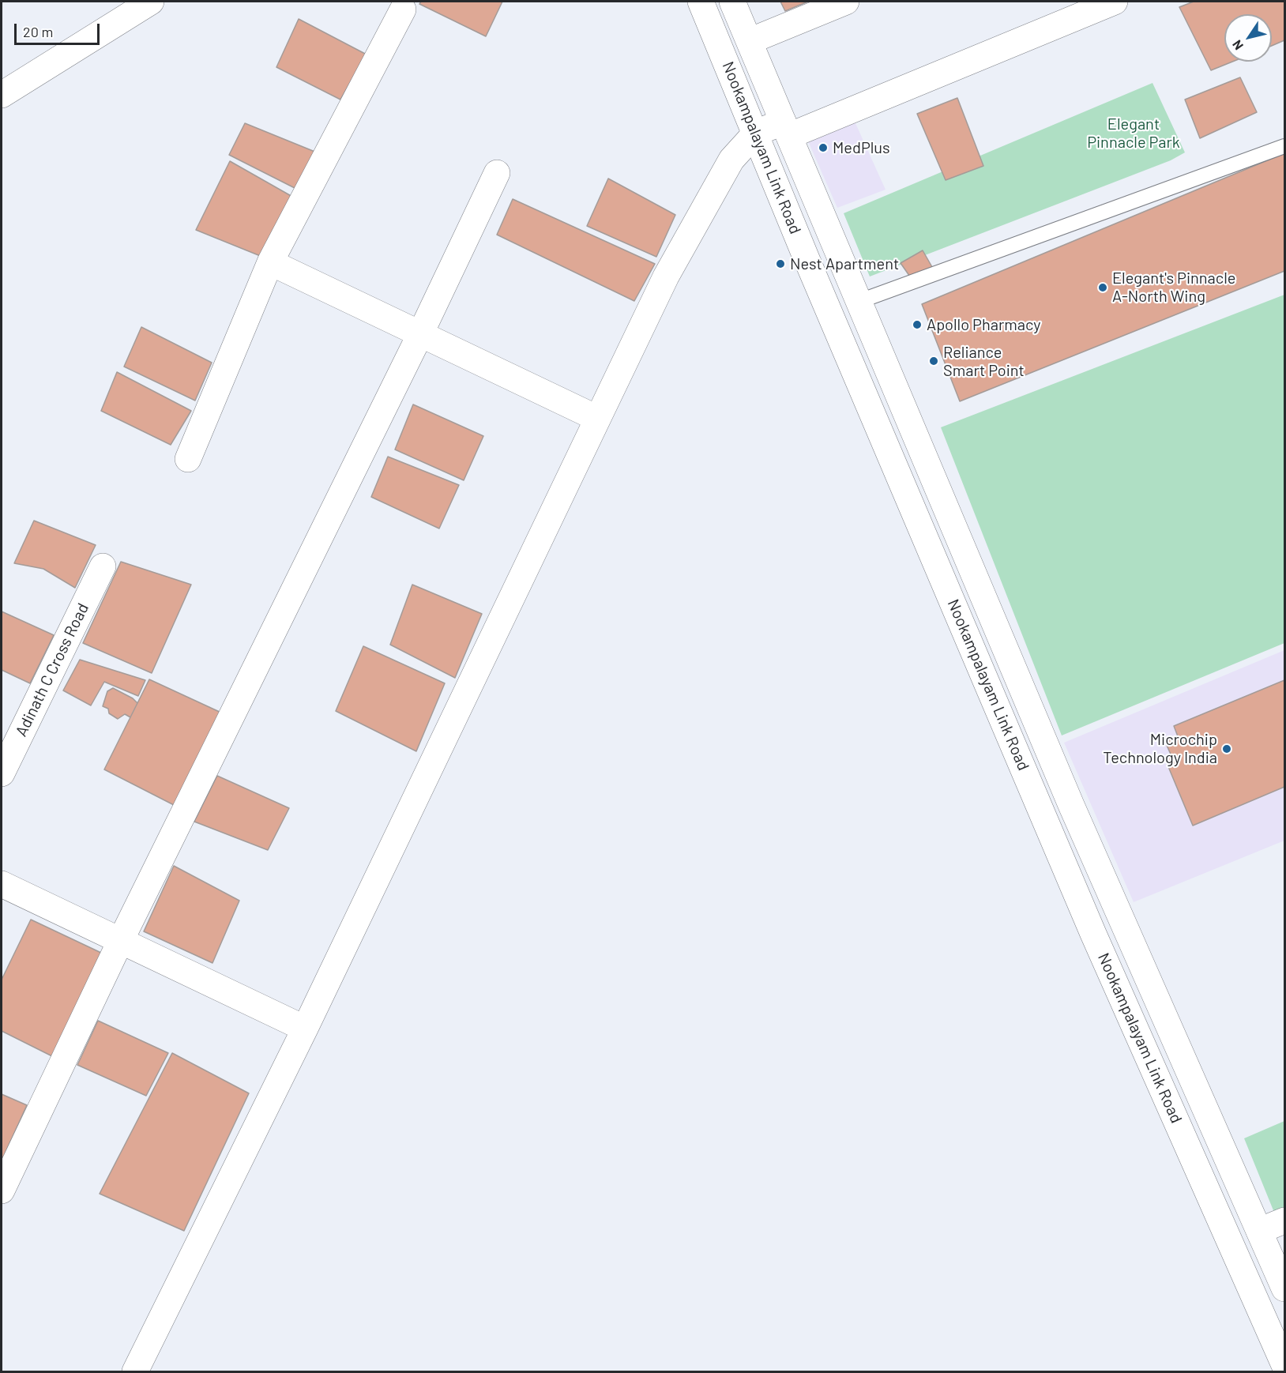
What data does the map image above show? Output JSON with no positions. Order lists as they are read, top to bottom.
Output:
{
  "streets": {
    "street": ["Nookampalayam Link Road", "Adinath C Cross Road"]
  },
  "parks": ["Elegant Pinnacle Park"],
  "places": [
    "MedPlus",
    "Nest Apartment",
    "Elegant's Pinnacle A-North Wing",
    "Apollo Pharmacy",
    "Reliance Smart Point",
    "Microchip Technology India"
  ],
  "scale_bar": "20 m",
  "north": "bottom left"
}
